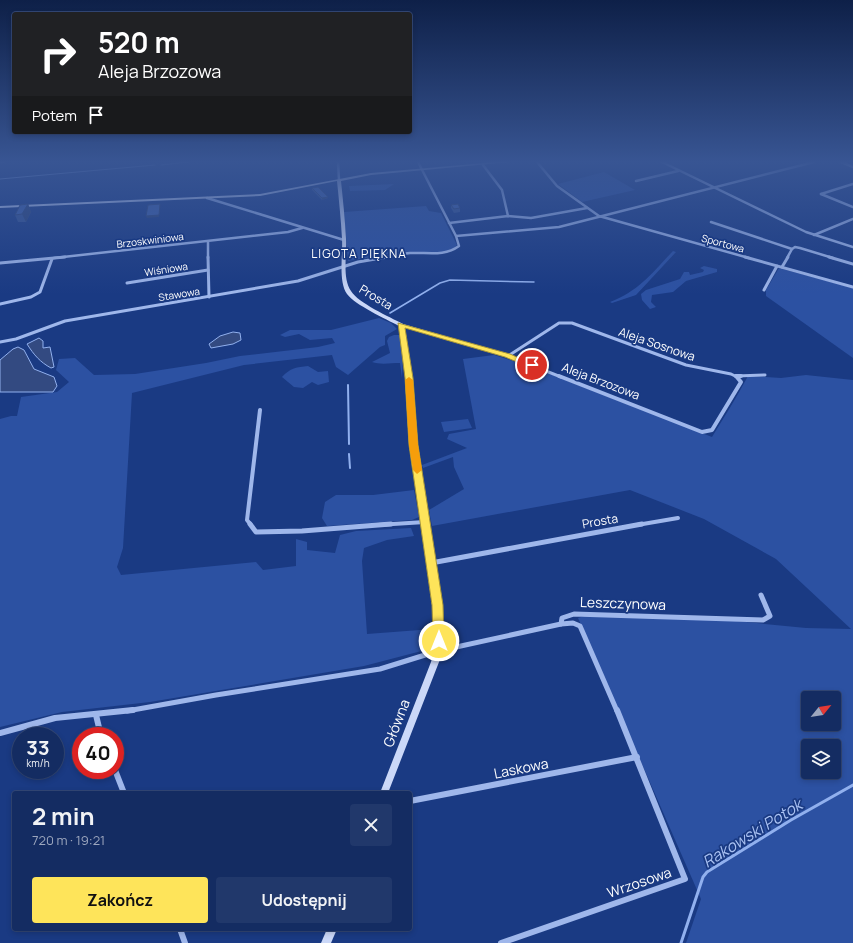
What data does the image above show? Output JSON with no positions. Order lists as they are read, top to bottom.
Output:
{
  "streets": {
    "street": [
      "Brzoskwiniowa",
      "Sportowa",
      "Wiśniowa",
      "Stawowa",
      "Prosta",
      "Aleja Sosnowa",
      "Aleja Brzozowa",
      "Leszczynowa",
      "Główna",
      "Laskowa",
      "Wrzosowa"
    ]
  },
  "crossings": [
    ["Stawowa", "Prosta"],
    ["Prosta", "Aleja Brzozowa"],
    ["Prosta", "Leszczynowa"],
    ["Prosta", "Główna"],
    ["Aleja Sosnowa", "Aleja Brzozowa"],
    ["Laskowa", "Wrzosowa"]
  ],
  "districts": ["LIGOTA PIĘKNA"],
  "water": ["Rakowski Potok"],
  "north": "top right",
  "page": {
    "turn": ["520 m", "Aleja Brzozowa"],
    "then": "Potem",
    "speed": "33 km/h",
    "limit": "40",
    "heading": ["2 min", "720 m · 19:21"],
    "buttons": ["Zakończ", "Udostępnij"]
  }
}
